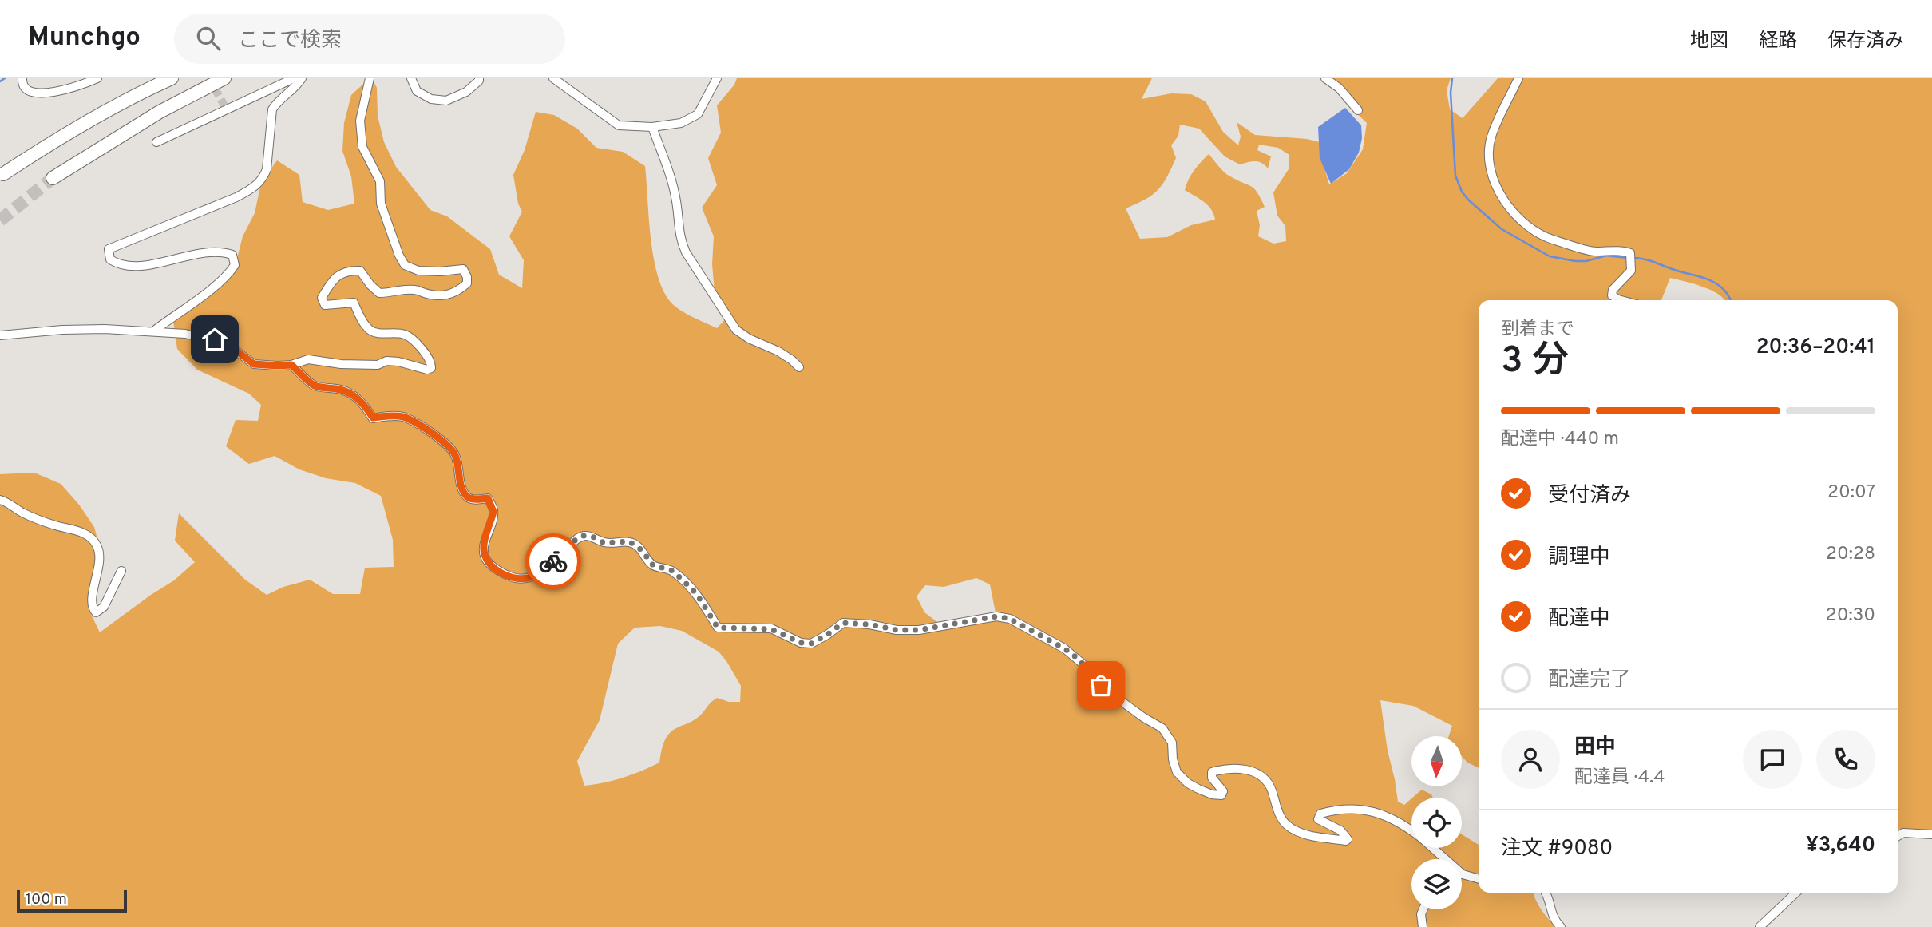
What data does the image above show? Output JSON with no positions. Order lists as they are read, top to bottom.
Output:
{
  "scale_bar": "100 m",
  "north": "bottom",
  "page": {
    "header": "Munchgo",
    "search": "ここで検索",
    "nav": ["地図", "経路", "保存済み"],
    "heading": ["3 分", "到着まで", "20:36–20:41"],
    "panel": [
      "田中",
      "配達員 · 4.4",
      "注文 #9080",
      "¥3,640"
    ],
    "bar": "配達中 · 440 m",
    "list": [
      ["受付済み", "20:07"],
      ["調理中", "20:28"],
      ["配達中", "20:30"],
      "配達完了"
    ],
    "scale": "100 m"
  }
}
